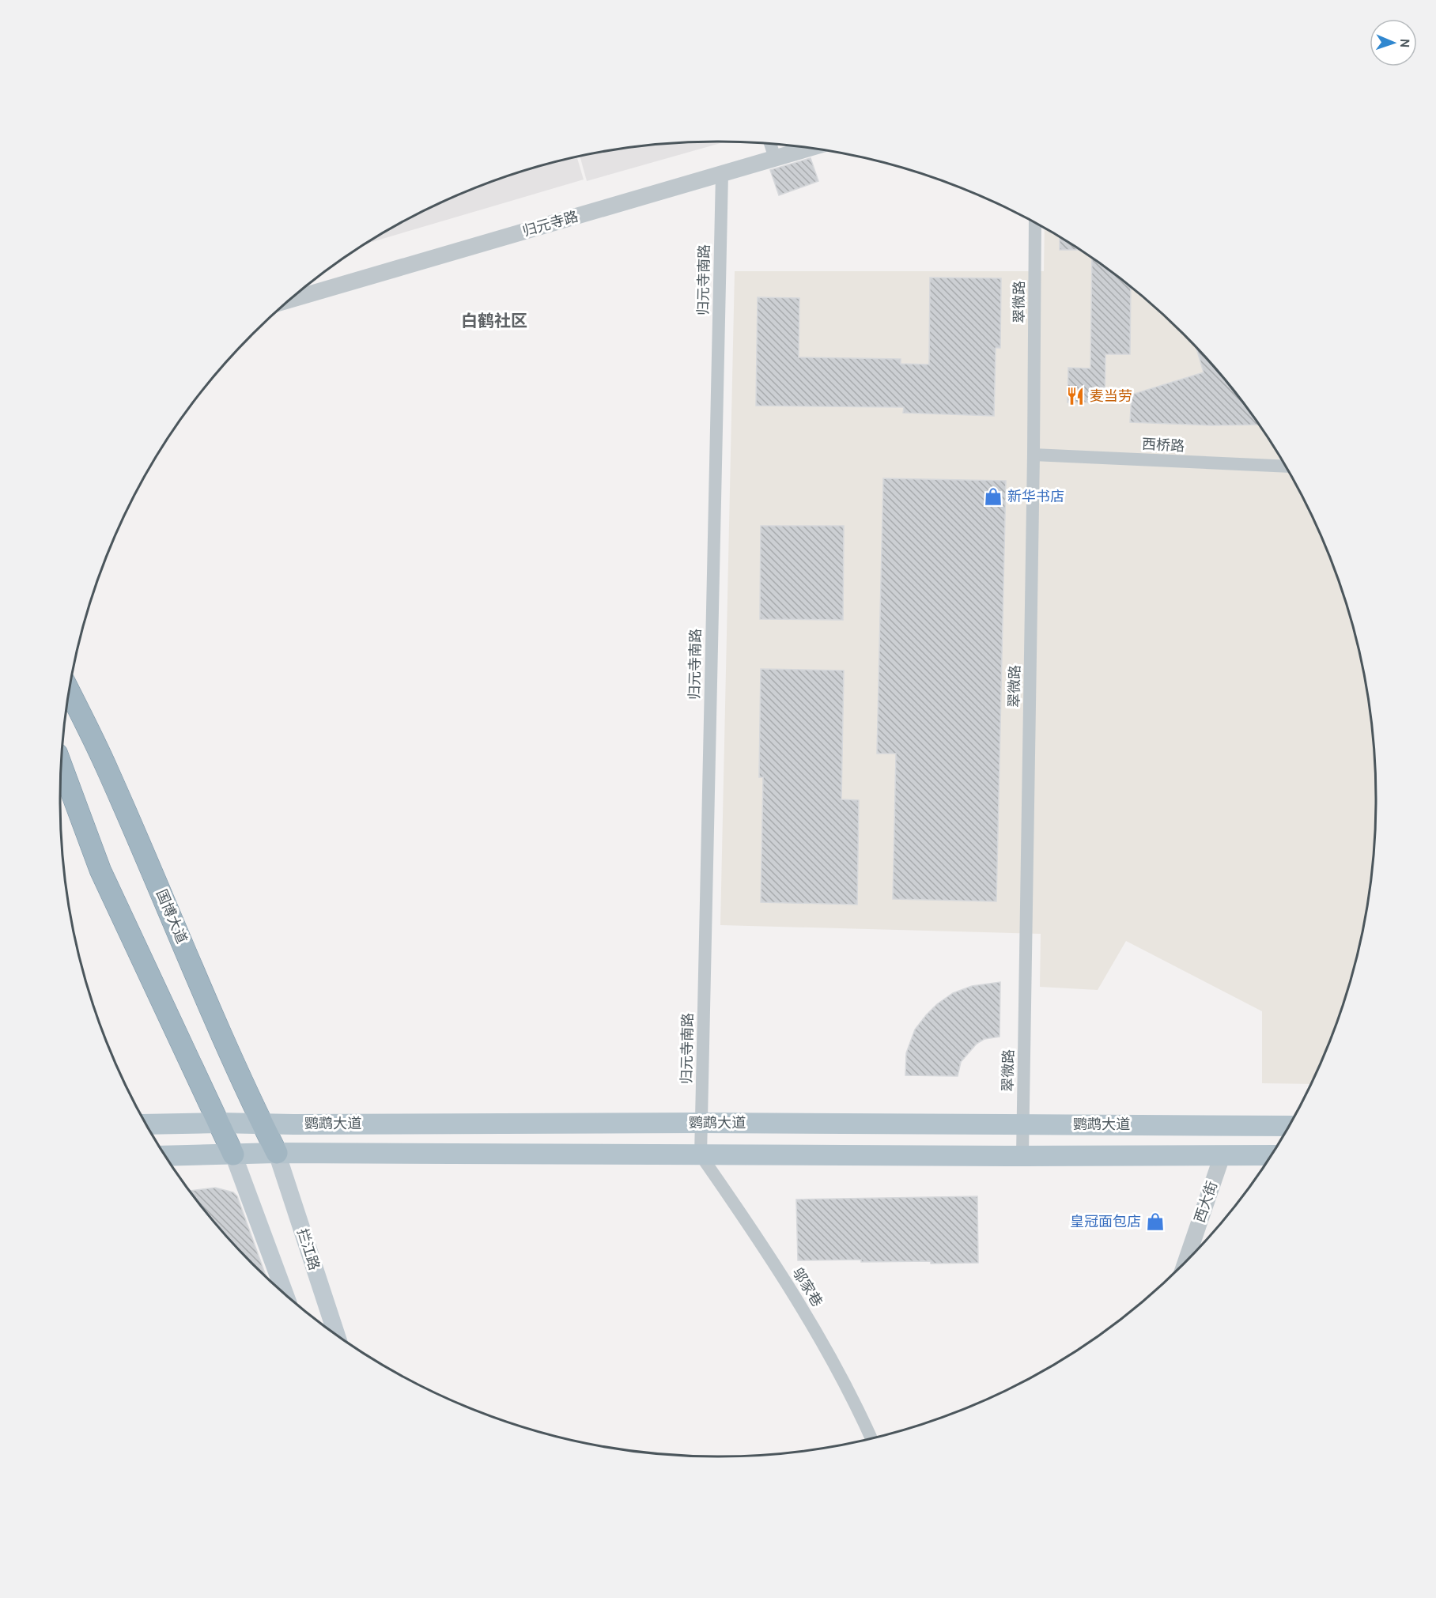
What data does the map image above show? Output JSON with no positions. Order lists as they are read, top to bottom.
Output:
{
  "streets": {
    "highway": ["国博大道"],
    "main road": ["鹦鹉大道", "拦江路"],
    "street": [
      "归元寺路",
      "归元寺南路",
      "翠微路",
      "西桥路",
      "西大街",
      "邬家巷"
    ]
  },
  "crossings": [
    ["归元寺路", "归元寺南路"],
    ["归元寺南路", "鹦鹉大道"],
    ["归元寺南路", "邬家巷"],
    ["翠微路", "西桥路"],
    ["翠微路", "鹦鹉大道"],
    ["国博大道", "鹦鹉大道"],
    ["国博大道", "拦江路"],
    ["鹦鹉大道", "西大街"],
    ["鹦鹉大道", "拦江路"],
    ["鹦鹉大道", "邬家巷"]
  ],
  "districts": ["白鹤社区"],
  "places": {
    "restaurant": ["麦当劳"],
    "shop": ["新华书店", "皇冠面包店"]
  },
  "north": "right"
}
